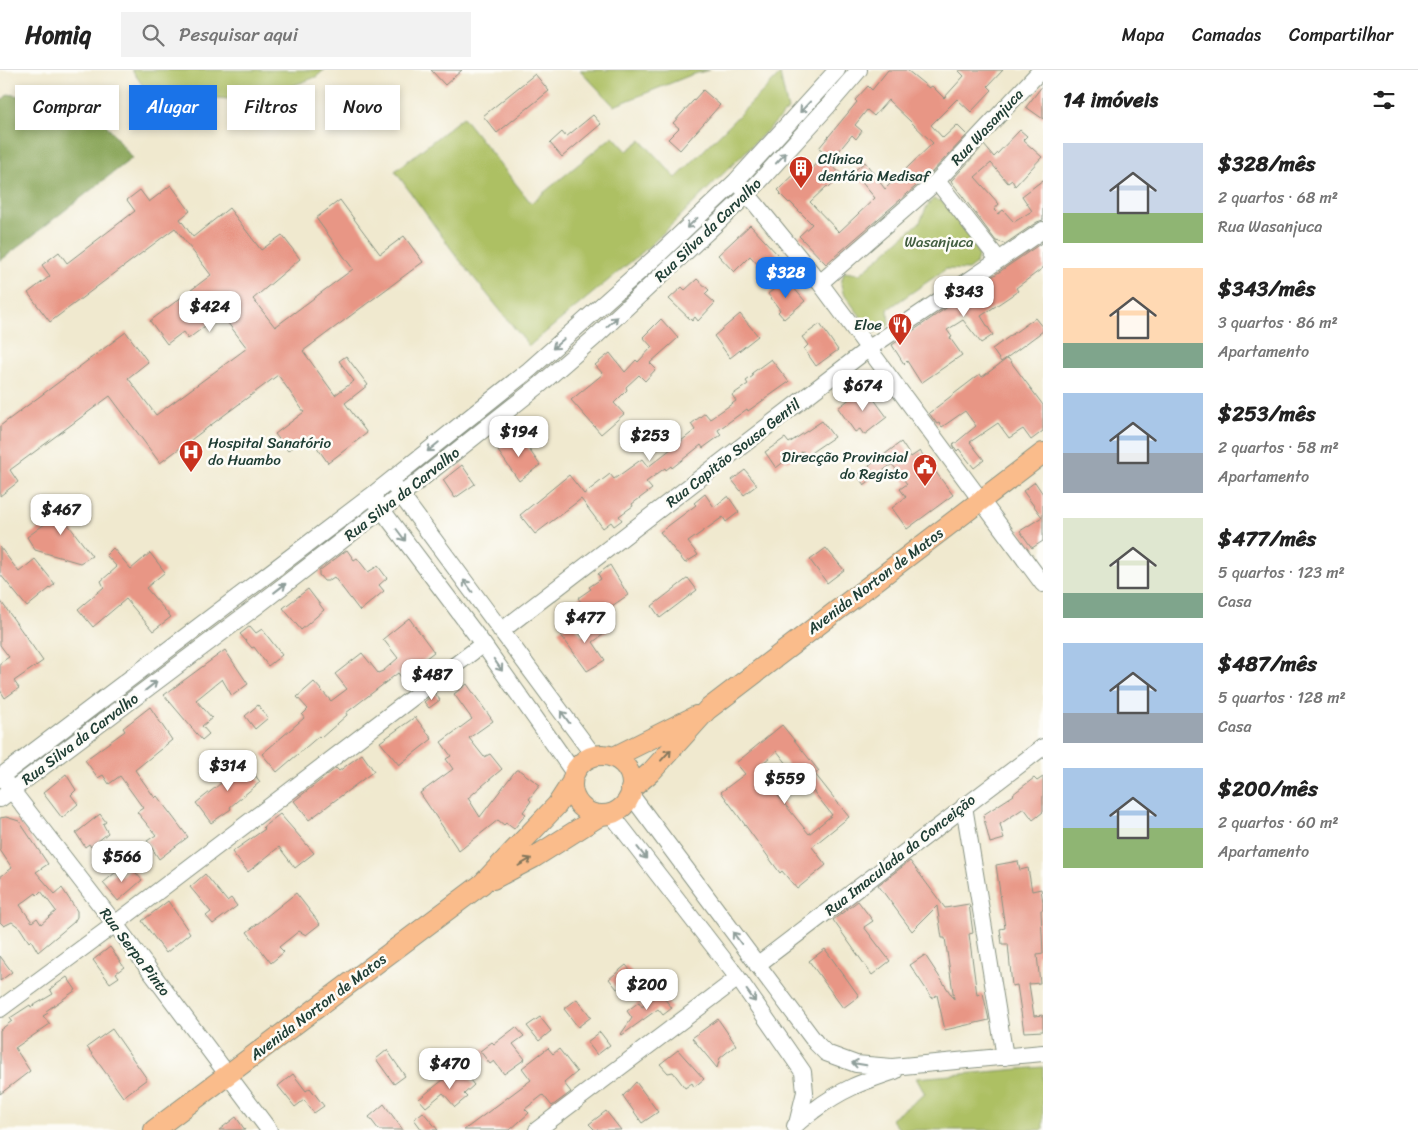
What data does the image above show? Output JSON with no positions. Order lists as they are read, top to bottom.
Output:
{
  "streets": {
    "main road": ["Avenida Norton de Matos"],
    "street": [
      "Rua Wasanjuca",
      "Rua Silva da Carvalho",
      "Rua Capitão Sousa Gentil",
      "Rua Imaculada da Conceição",
      "Rua Serpa Pinto"
    ]
  },
  "crossings": [
    ["Rua Silva da Carvalho", "Rua Serpa Pinto"],
    ["Avenida Norton de Matos", "Rua Serpa Pinto"]
  ],
  "parks": ["Wasanjuca"],
  "places": {
    "building": ["Clínica dentária Medisaf"],
    "restaurant": ["Eloe"],
    "hospital": ["Hospital Sanatório do Huambo"],
    "public building": ["Direcção Provincial do Registo"]
  },
  "page": {
    "header": "Homiq",
    "search": "Pesquisar aqui",
    "nav": ["Mapa", "Camadas", "Compartilhar"],
    "heading": "14 imóveis",
    "chip": [
      "Comprar",
      "Alugar",
      "Filtros",
      "Novo"
    ],
    "list": [
      {
        "name": "$328/mês",
        "note": "2 quartos · 68 m² · Rua Wasanjuca"
      },
      {
        "name": "$343/mês",
        "note": "3 quartos · 86 m² · Apartamento"
      },
      {
        "name": "$253/mês",
        "note": "2 quartos · 58 m² · Apartamento"
      },
      {
        "name": "$477/mês",
        "note": "5 quartos · 123 m² · Casa"
      },
      {
        "name": "$487/mês",
        "note": "5 quartos · 128 m² · Casa"
      },
      {
        "name": "$200/mês",
        "note": "2 quartos · 60 m² · Apartamento"
      }
    ],
    "price": [
      "$328",
      "$343",
      "$424",
      "$674",
      "$194",
      "$253",
      "$467",
      "$477",
      "$487",
      "$314",
      "$559",
      "$566",
      "$200",
      "$470"
    ]
  }
}
